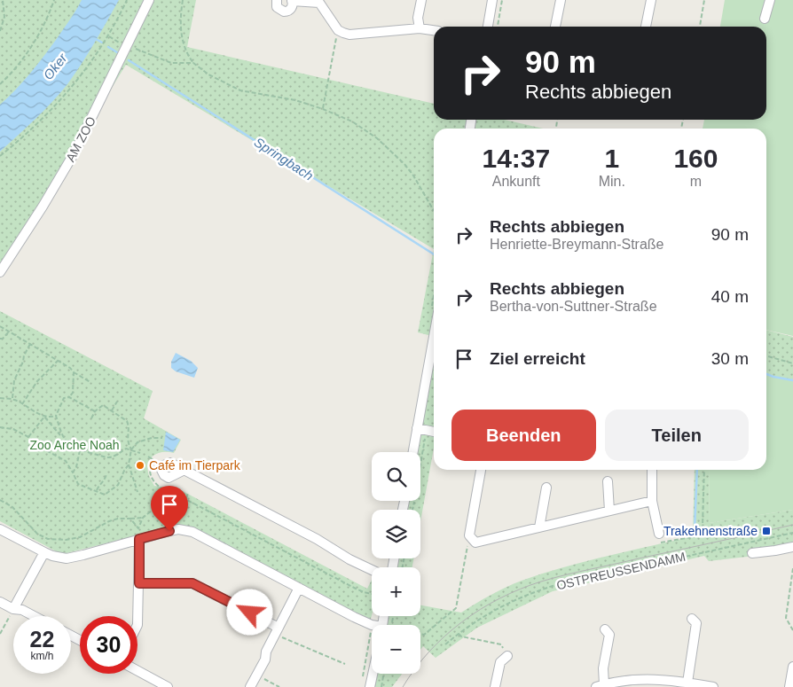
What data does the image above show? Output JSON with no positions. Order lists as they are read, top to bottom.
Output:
{
  "streets": {
    "street": ["AM ZOO"],
    "path": ["OSTPREUSSENDAMM"]
  },
  "water": ["Oker", "Springbach"],
  "parks": ["Zoo Arche Noah"],
  "places": {
    "other": ["Café im Tierpark"],
    "transit": ["Trakehnenstraße"]
  },
  "page": {
    "turn": ["90 m", "Rechts abbiegen"],
    "eta": [
      "14:37",
      "Ankunft",
      "1",
      "Min.",
      "160",
      "m"
    ],
    "list": [
      {
        "name": "Rechts abbiegen",
        "note": "Henriette-Breymann-Straße",
        "value": "90 m"
      },
      {
        "name": "Rechts abbiegen",
        "note": "Bertha-von-Suttner-Straße",
        "value": "40 m"
      },
      {
        "name": "Ziel erreicht",
        "value": "30 m"
      }
    ],
    "buttons": ["Beenden", "Teilen"],
    "map_buttons": ["+", "−"],
    "speed": "22 km/h",
    "limit": "30"
  }
}
